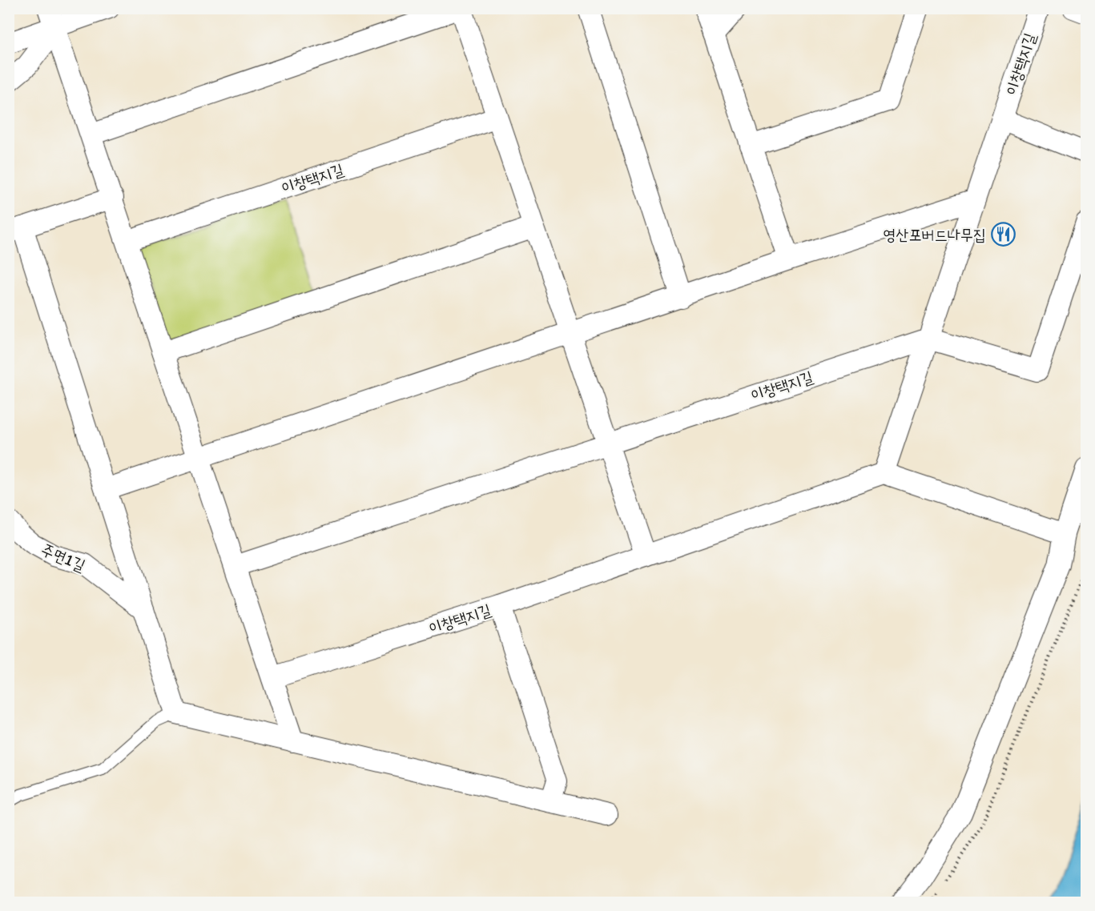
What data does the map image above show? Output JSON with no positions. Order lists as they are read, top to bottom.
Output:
{
  "streets": {
    "street": ["이창택지길", "주면1길"]
  },
  "places": {
    "restaurant": ["영산포버드나무집"]
  }
}
